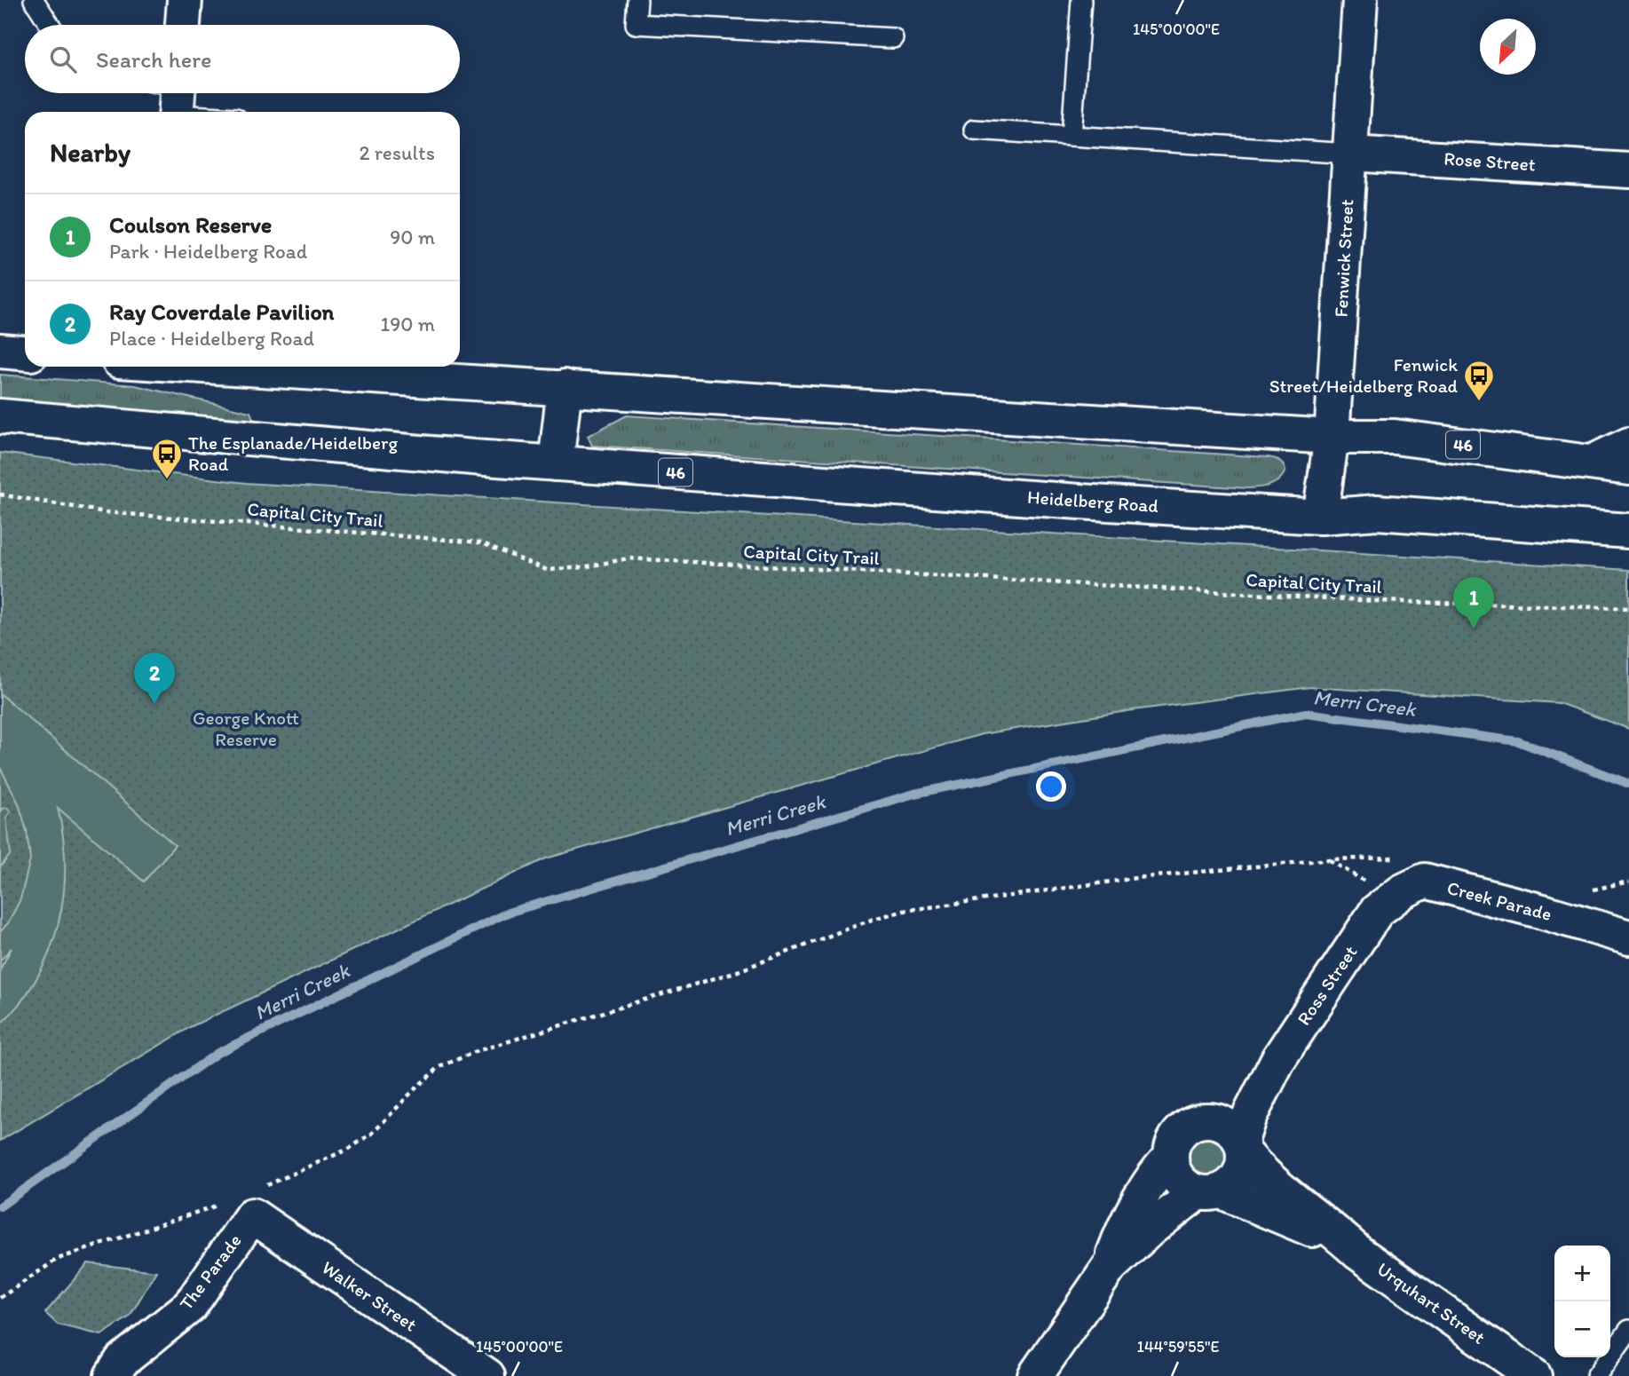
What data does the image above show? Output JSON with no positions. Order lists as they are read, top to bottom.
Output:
{
  "streets": {
    "main road": [
      "Rose Street",
      "Fenwick Street",
      "46",
      "Heidelberg Road",
      "Creek Parade",
      "Ross Street",
      "The Parade",
      "Walker Street",
      "Urquhart Street"
    ],
    "path": ["Capital City Trail"]
  },
  "crossings": [
    ["Rose Street", "Fenwick Street"],
    ["Fenwick Street", "46"],
    ["Fenwick Street", "Heidelberg Road"],
    ["Creek Parade", "Ross Street"],
    ["Ross Street", "Urquhart Street"],
    ["The Parade", "Walker Street"]
  ],
  "water": ["Merri Creek"],
  "parks": ["George Knott Reserve"],
  "places": {
    "bus stop": ["Fenwick Street/Heidelberg Road", "The Esplanade/Heidelberg Road"]
  },
  "north": "bottom left",
  "page": {
    "search": "Search here",
    "heading": ["Nearby", "2 results"],
    "list": [
      {
        "mark": "1",
        "name": "Coulson Reserve",
        "note": "Park · Heidelberg Road",
        "value": "90 m"
      },
      {
        "mark": "2",
        "name": "Ray Coverdale Pavilion",
        "note": "Place · Heidelberg Road",
        "value": "190 m"
      }
    ],
    "pins": ["1", "2"],
    "map_buttons": ["+", "−"]
  },
  "coordinates": ["145°00'00\"E", "144°59'55\"E"]
}
